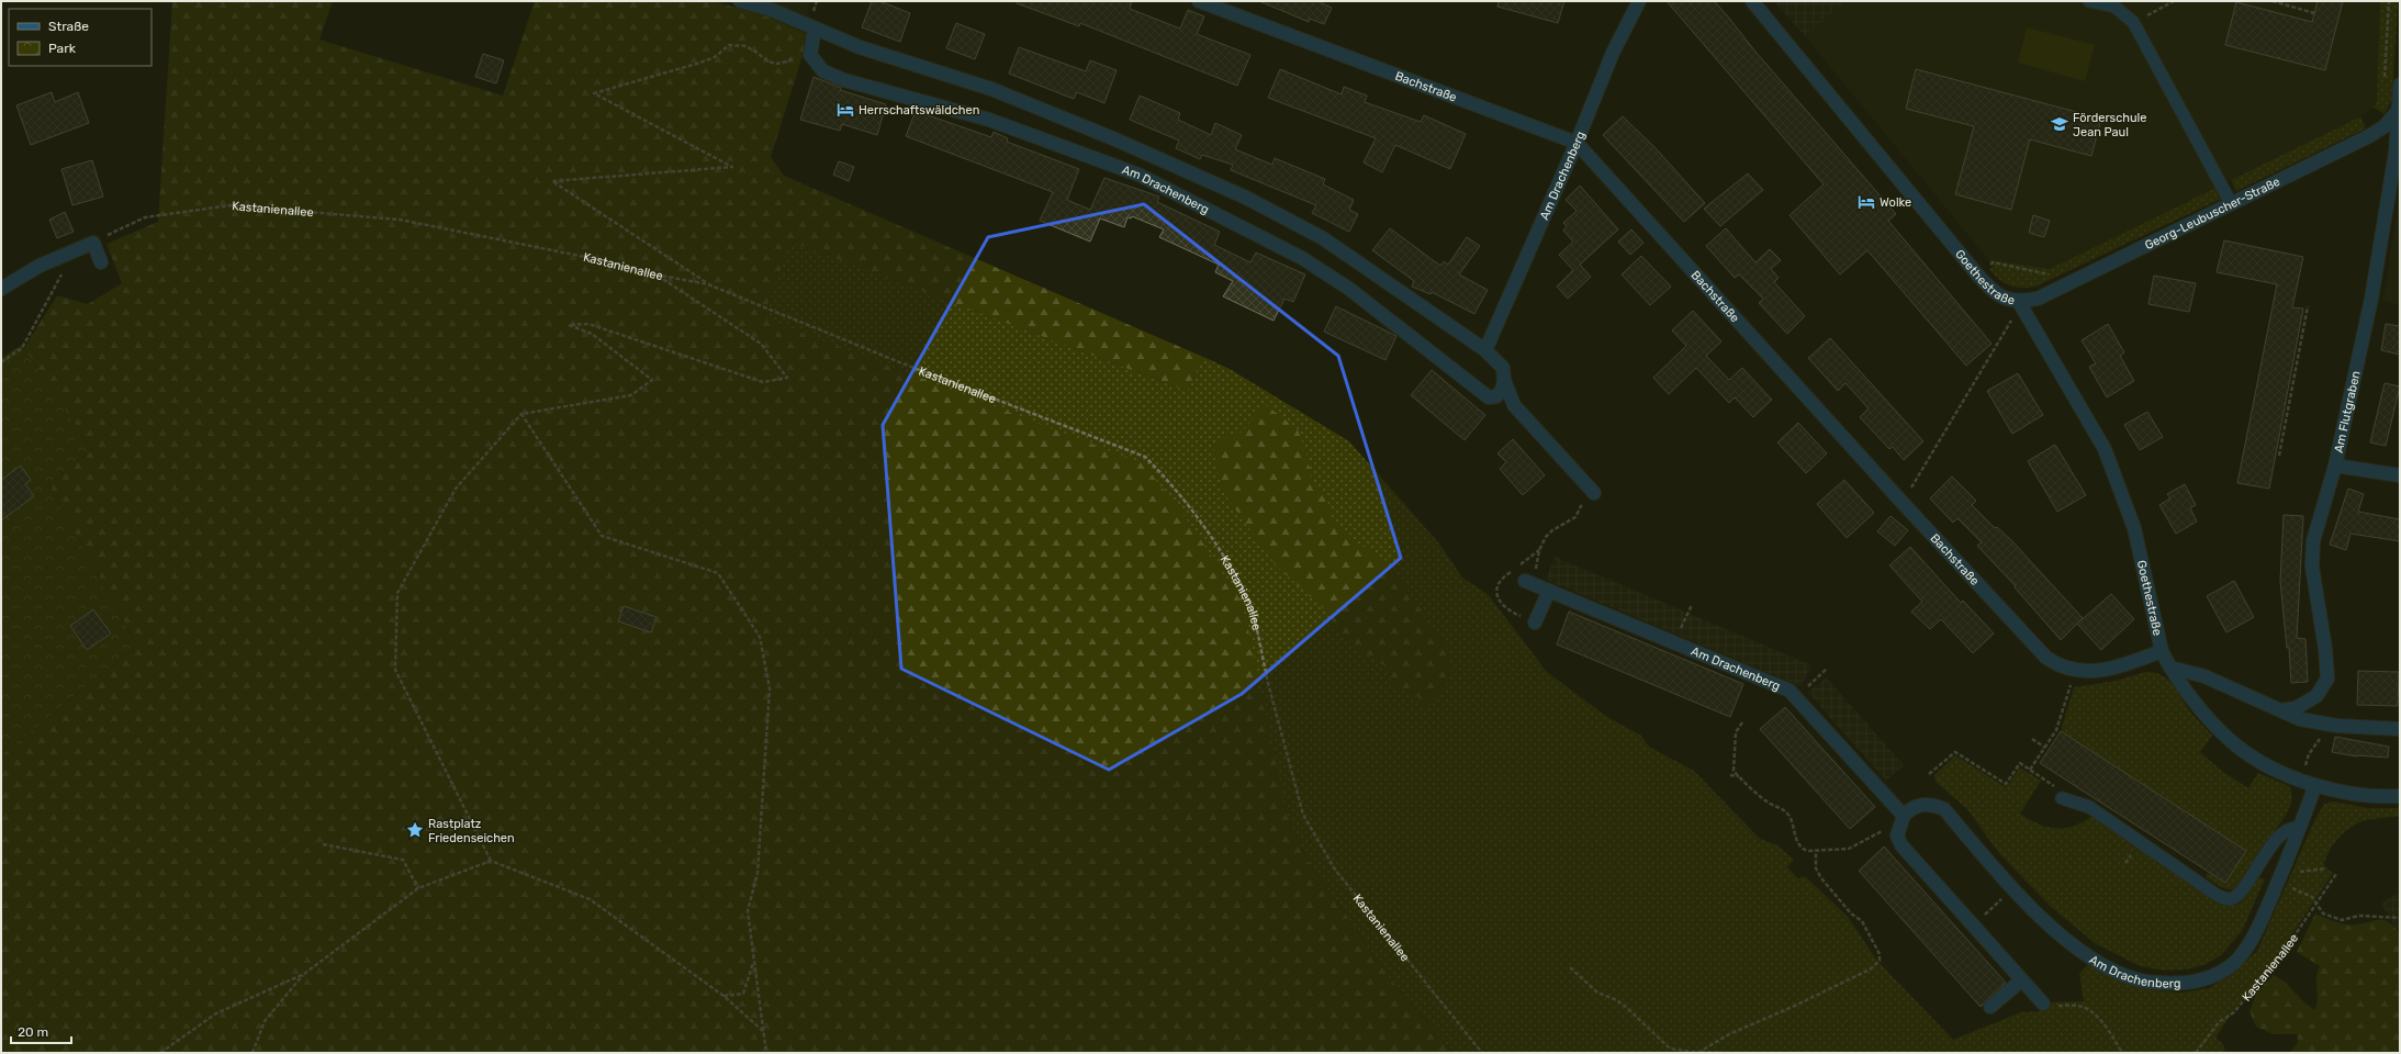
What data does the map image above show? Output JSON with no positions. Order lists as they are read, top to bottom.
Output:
{
  "streets": {
    "street": [
      "Bachstraße",
      "Am Drachenberg",
      "Georg-Leubuscher-Straße",
      "Goethestraße",
      "Am Flutgraben"
    ],
    "path": ["Kastanienallee"]
  },
  "crossings": [
    ["Bachstraße", "Am Drachenberg"],
    ["Bachstraße", "Goethestraße"],
    ["Am Drachenberg", "Goethestraße"],
    ["Georg-Leubuscher-Straße", "Goethestraße"],
    ["Georg-Leubuscher-Straße", "Am Flutgraben"]
  ],
  "places": {
    "hotel": ["Herrschaftswäldchen", "Wolke"],
    "school or university": ["Förderschule Jean Paul"],
    "place": ["Rastplatz Friedenseichen"]
  },
  "legend": ["Straße", "Park"],
  "scale_bar": "20 m"
}
